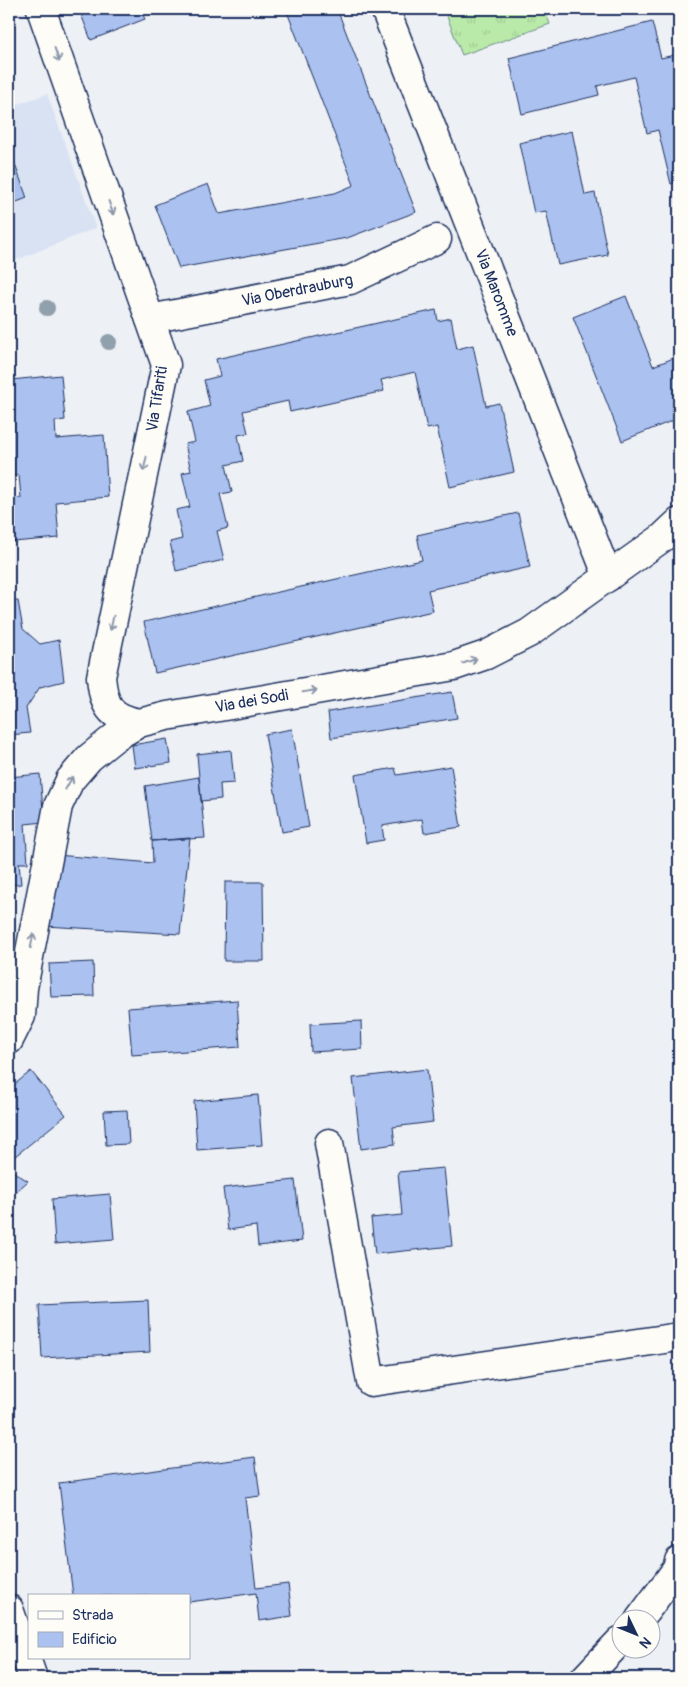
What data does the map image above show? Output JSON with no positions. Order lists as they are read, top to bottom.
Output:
{
  "streets": {
    "street": [
      "Via Oberdrauburg",
      "Via Maromme",
      "Via Tifariti",
      "Via dei Sodi"
    ]
  },
  "crossings": [
    ["Via Oberdrauburg", "Via Tifariti"],
    ["Via Maromme", "Via dei Sodi"],
    ["Via Tifariti", "Via dei Sodi"]
  ],
  "one_way": ["Via Tifariti", "Via dei Sodi"],
  "legend": ["Strada", "Edificio"],
  "north": "bottom right"
}
